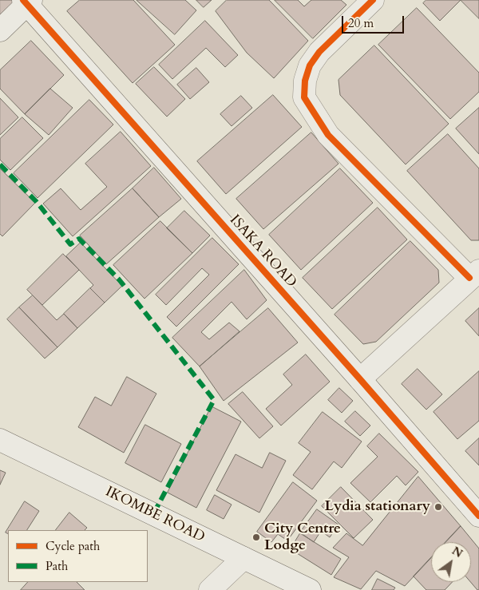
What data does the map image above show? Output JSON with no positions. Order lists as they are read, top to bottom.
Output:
{
  "streets": {
    "street": ["ISAKA ROAD", "IKOMBE ROAD"]
  },
  "places": ["Lydia stationary", "City Centre Lodge"],
  "legend": ["Cycle path", "Path"],
  "scale_bar": "20 m",
  "north": "top right"
}
